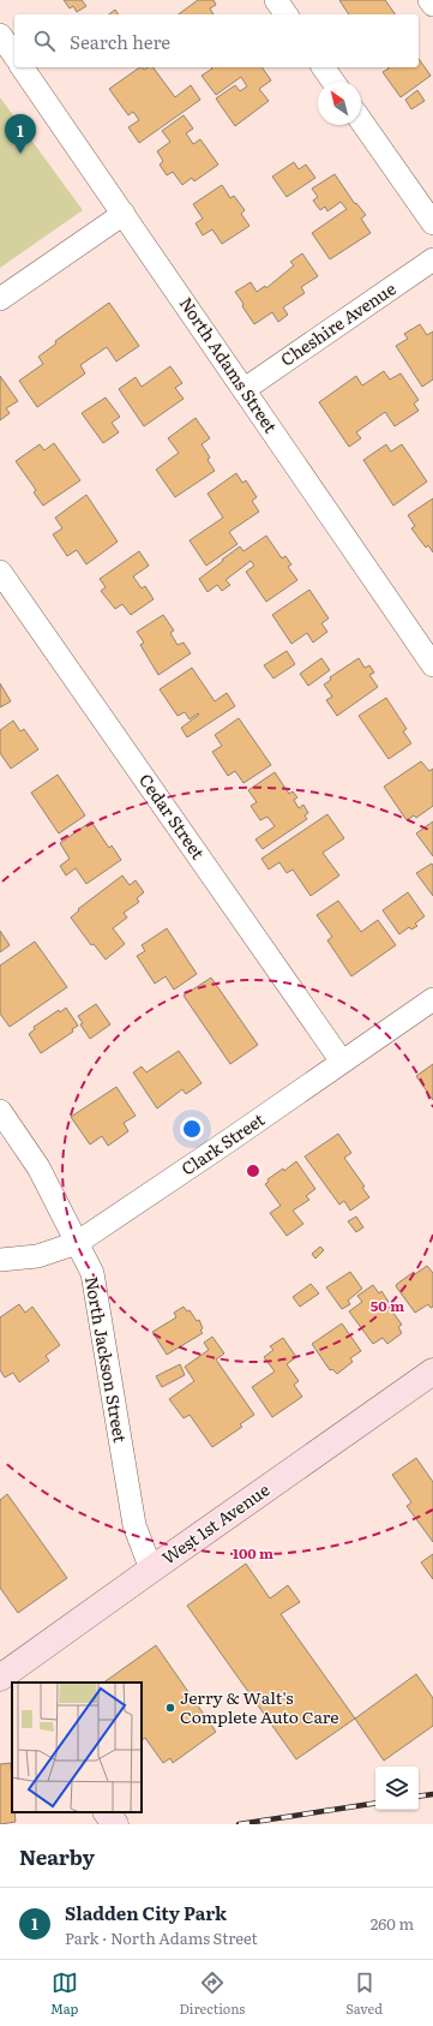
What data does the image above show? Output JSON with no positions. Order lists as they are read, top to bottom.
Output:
{
  "streets": {
    "street": [
      "Cheshire Avenue",
      "North Adams Street",
      "Cedar Street",
      "Clark Street",
      "North Jackson Street",
      "West 1st Avenue"
    ]
  },
  "crossings": [
    ["Cheshire Avenue", "North Adams Street"],
    ["Cedar Street", "Clark Street"],
    ["Clark Street", "North Jackson Street"],
    ["North Jackson Street", "West 1st Avenue"]
  ],
  "places": ["Jerry & Walt's Complete Auto Care"],
  "north": "top left",
  "page": {
    "search": "Search here",
    "pins": "1",
    "heading": "Nearby",
    "list": [
      {
        "mark": "1",
        "name": "Sladden City Park",
        "note": "Park · North Adams Street",
        "value": "260 m"
      }
    ],
    "nav": ["Map", "Directions", "Saved"]
  },
  "rings": ["50 m", "100 m"]
}
